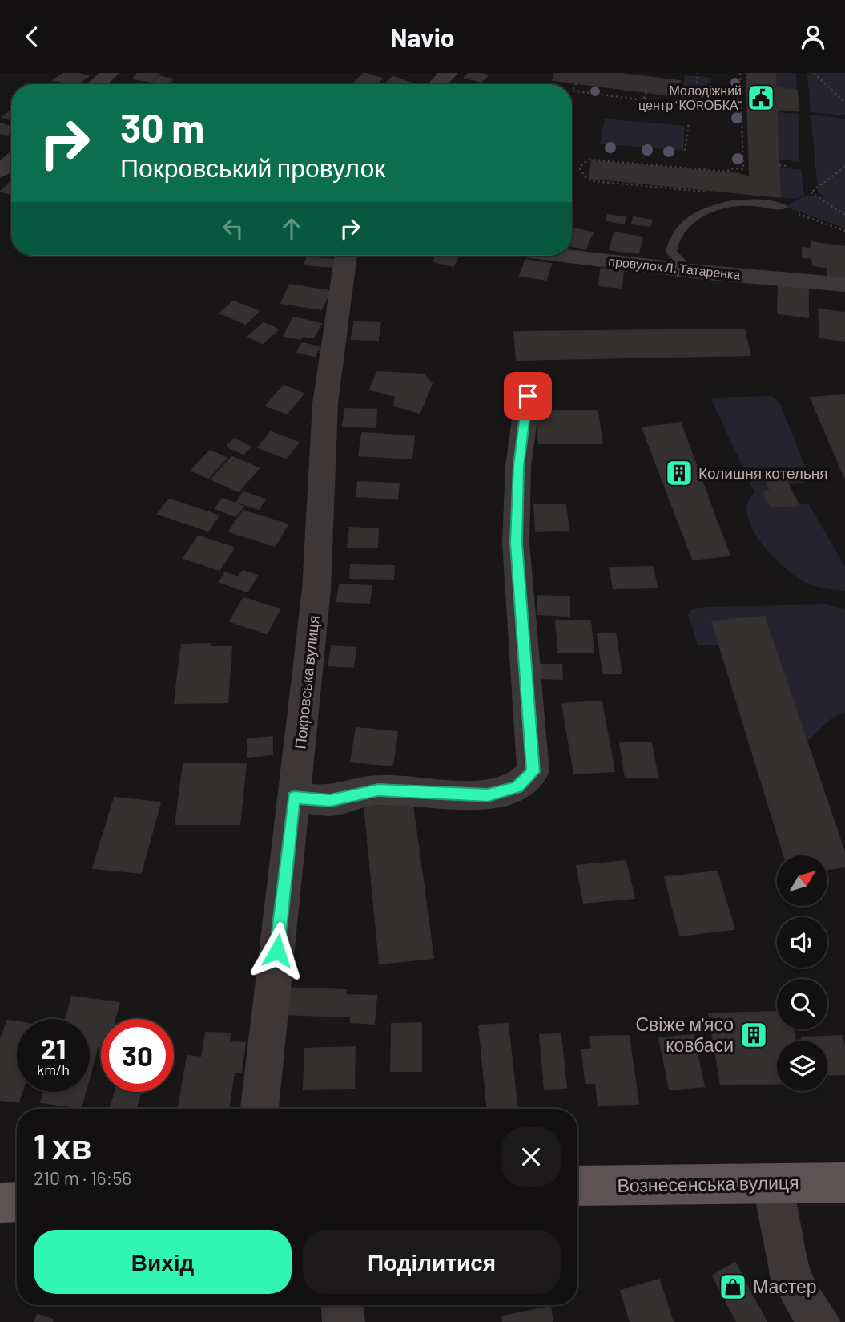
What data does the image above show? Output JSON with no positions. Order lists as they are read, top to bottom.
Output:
{
  "streets": {
    "main road": ["Вознесенська вулиця"],
    "street": ["провулок Л. Татаренка", "Покровська вулиця"]
  },
  "places": {
    "public building": ["Молодіжний центр \"КОRОБКА\""],
    "building": ["Колишня котельня", "Свіже м'ясо ковбаси"],
    "shop": ["Мастер"]
  },
  "north": "top right",
  "page": {
    "header": "Navio",
    "turn": ["30 m", "Покровський провулок"],
    "speed": "21 km/h",
    "limit": "30",
    "heading": ["1 хв", "210 m · 16:56"],
    "buttons": ["Вихід", "Поділитися"]
  }
}
